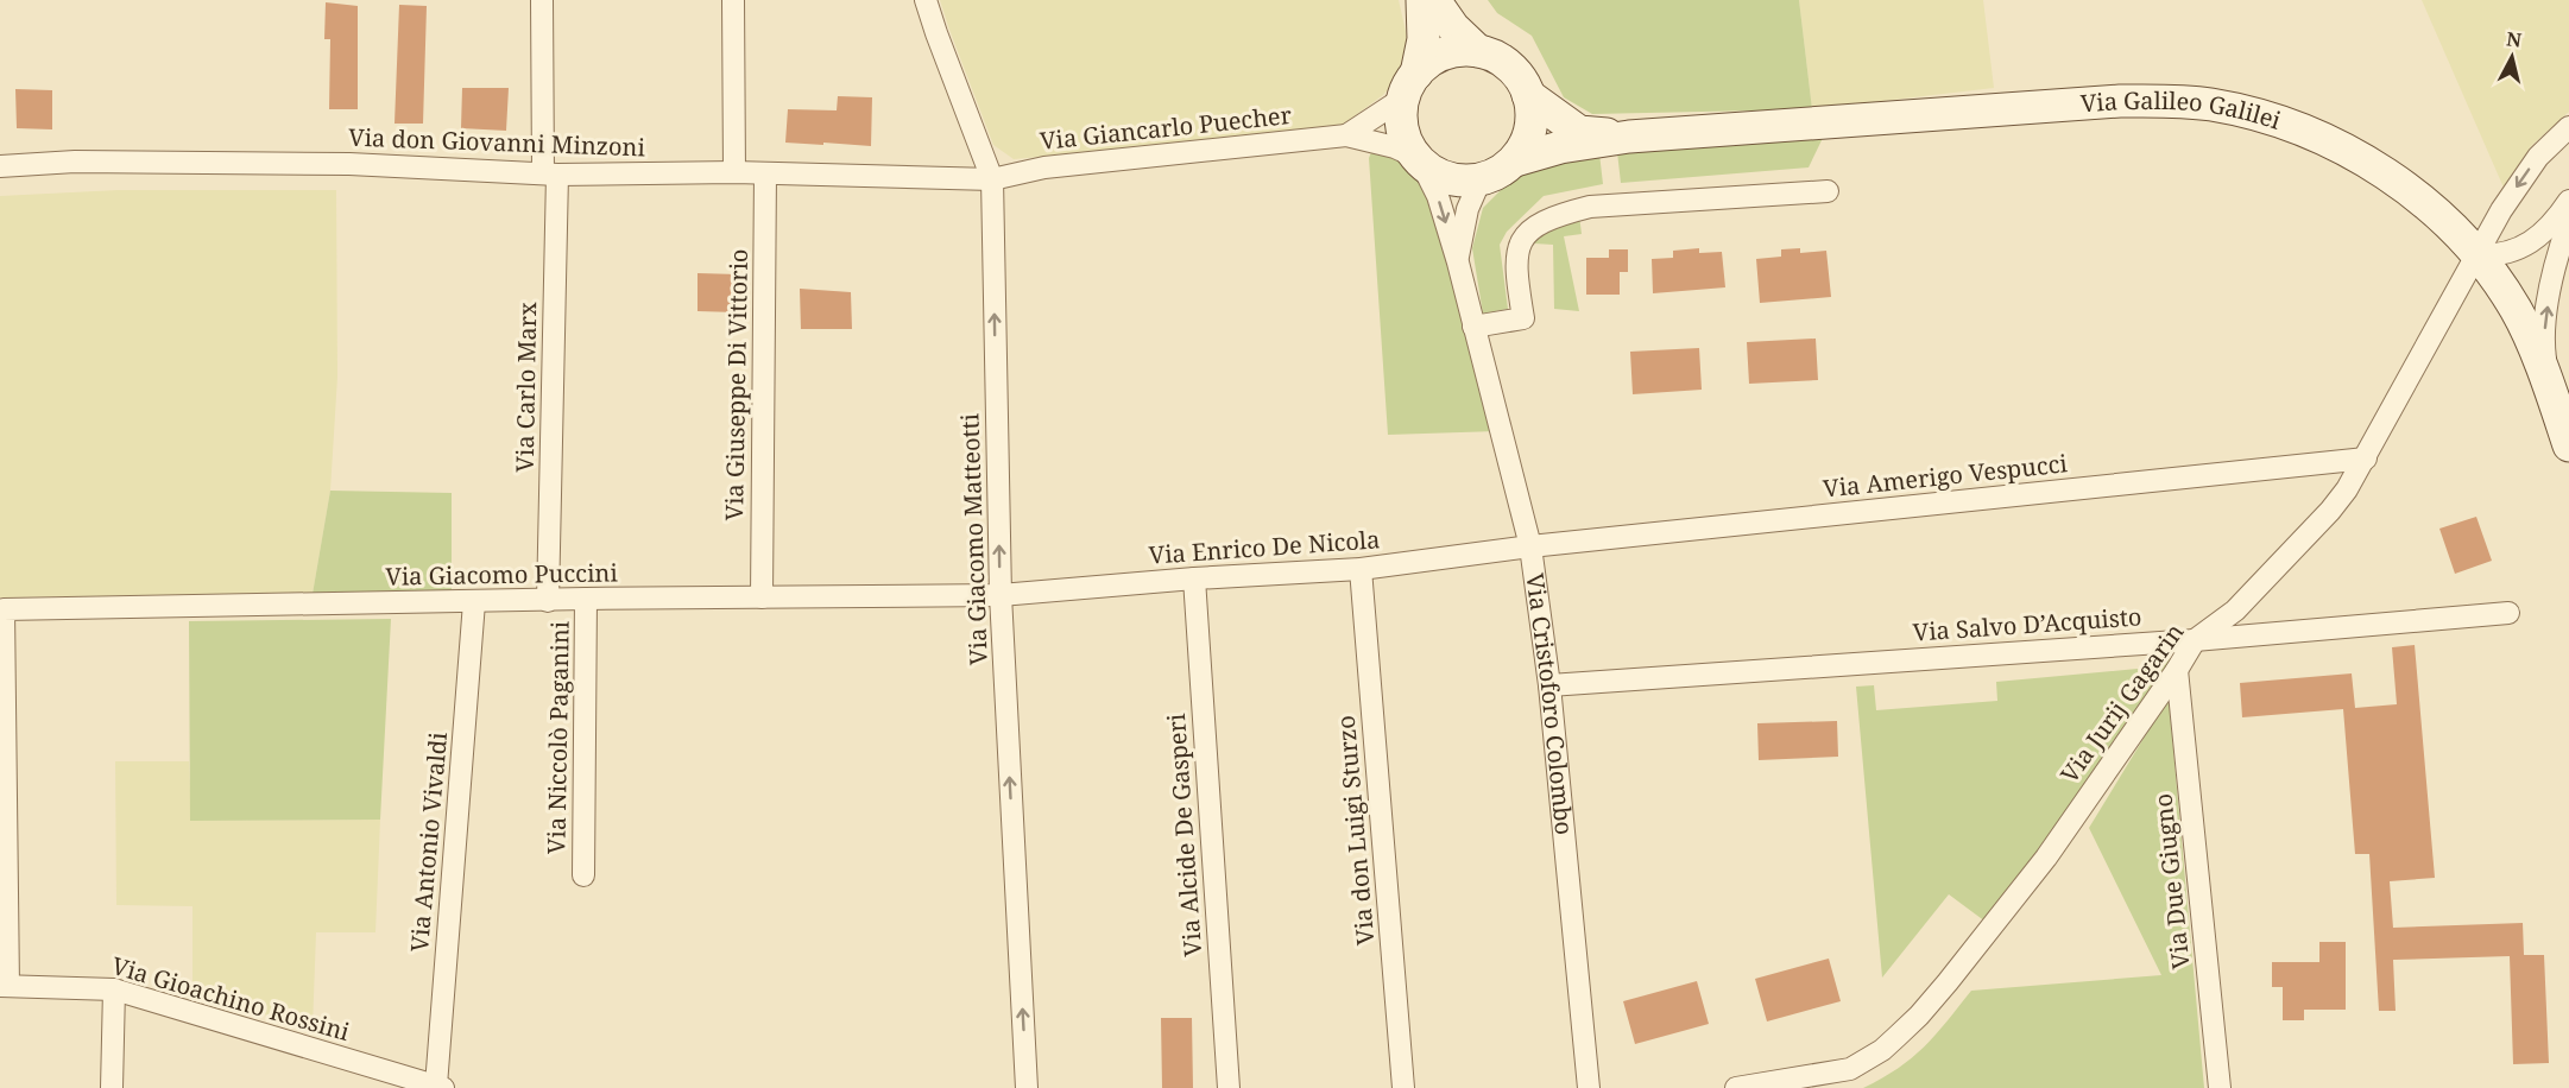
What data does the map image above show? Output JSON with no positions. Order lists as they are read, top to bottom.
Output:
{
  "streets": {
    "street": [
      "Via Galileo Galilei",
      "Via Giancarlo Puecher",
      "Via don Giovanni Minzoni",
      "Via Giuseppe Di Vittorio",
      "Via Carlo Marx",
      "Via Amerigo Vespucci",
      "Via Giacomo Matteotti",
      "Via Enrico De Nicola",
      "Via Giacomo Puccini",
      "Via Salvo D’Acquisto",
      "Via Jurij Gagarin",
      "Via Cristoforo Colombo",
      "Via Niccolò Paganini",
      "Via don Luigi Sturzo",
      "Via Alcide De Gasperi",
      "Via Antonio Vivaldi",
      "Via Due Giugno",
      "Via Gioachino Rossini"
    ]
  },
  "crossings": [
    ["Via Galileo Galilei", "Via Giancarlo Puecher"],
    ["Via Galileo Galilei", "Via Jurij Gagarin"],
    ["Via Galileo Galilei", "Via Cristoforo Colombo"],
    ["Via Giancarlo Puecher", "Via don Giovanni Minzoni"],
    ["Via Giancarlo Puecher", "Via Giacomo Matteotti"],
    ["Via Giancarlo Puecher", "Via Cristoforo Colombo"],
    ["Via don Giovanni Minzoni", "Via Giuseppe Di Vittorio"],
    ["Via don Giovanni Minzoni", "Via Carlo Marx"],
    ["Via don Giovanni Minzoni", "Via Giacomo Matteotti"],
    ["Via Giuseppe Di Vittorio", "Via Giacomo Puccini"],
    ["Via Carlo Marx", "Via Giacomo Puccini"],
    ["Via Amerigo Vespucci", "Via Enrico De Nicola"],
    ["Via Amerigo Vespucci", "Via Jurij Gagarin"],
    ["Via Amerigo Vespucci", "Via Cristoforo Colombo"],
    ["Via Giacomo Matteotti", "Via Enrico De Nicola"],
    ["Via Giacomo Matteotti", "Via Giacomo Puccini"],
    ["Via Enrico De Nicola", "Via Giacomo Puccini"],
    ["Via Enrico De Nicola", "Via Cristoforo Colombo"],
    ["Via Enrico De Nicola", "Via don Luigi Sturzo"],
    ["Via Enrico De Nicola", "Via Alcide De Gasperi"],
    ["Via Giacomo Puccini", "Via Niccolò Paganini"],
    ["Via Giacomo Puccini", "Via Antonio Vivaldi"],
    ["Via Giacomo Puccini", "Via Gioachino Rossini"],
    ["Via Salvo D’Acquisto", "Via Jurij Gagarin"],
    ["Via Salvo D’Acquisto", "Via Cristoforo Colombo"],
    ["Via Jurij Gagarin", "Via Due Giugno"],
    ["Via Antonio Vivaldi", "Via Gioachino Rossini"]
  ],
  "one_way": ["Via Giacomo Matteotti"],
  "north": "top"
}
